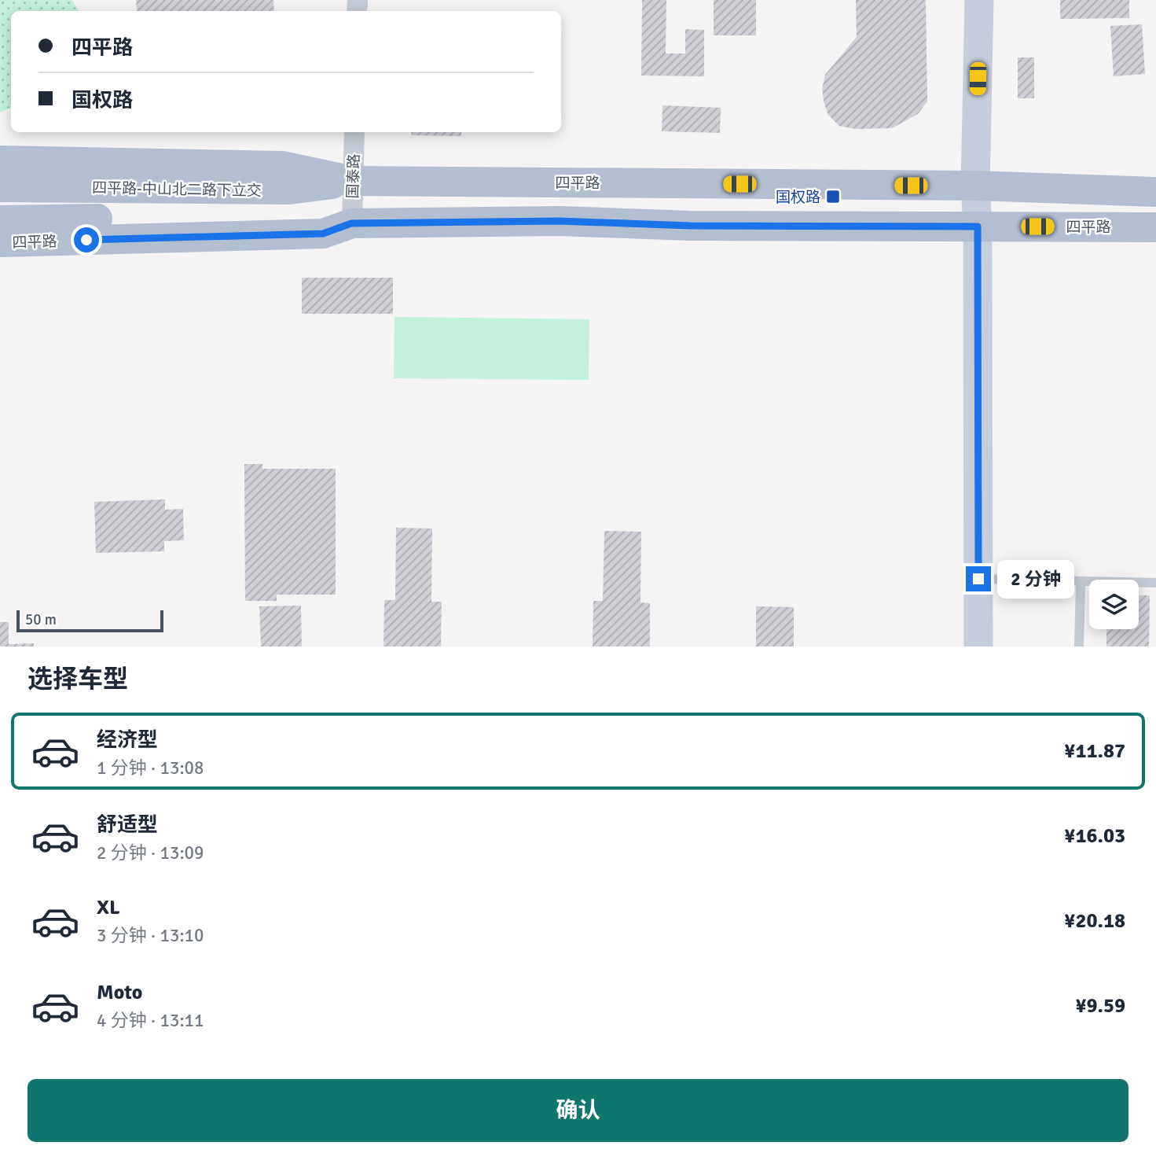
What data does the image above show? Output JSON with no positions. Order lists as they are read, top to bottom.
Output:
{
  "streets": {
    "main road": ["四平路", "四平路-中山北二路下立交"],
    "street": ["国泰路"]
  },
  "crossings": [
    ["国泰路", "四平路"],
    ["国泰路", "四平路-中山北二路下立交"],
    ["四平路", "四平路-中山北二路下立交"]
  ],
  "places": {
    "transit": ["国权路"]
  },
  "scale_bar": "50 m",
  "page": {
    "banner": ["四平路", "国权路"],
    "bubble": "2 分钟",
    "scale": "50 m",
    "heading": "选择车型",
    "list": [
      {
        "name": "经济型",
        "note": "1 分钟 · 13:08",
        "value": "¥11.87"
      },
      {
        "name": "舒适型",
        "note": "2 分钟 · 13:09",
        "value": "¥16.03"
      },
      {
        "name": "XL",
        "note": "3 分钟 · 13:10",
        "value": "¥20.18"
      },
      {
        "name": "Moto",
        "note": "4 分钟 · 13:11",
        "value": "¥9.59"
      }
    ],
    "buttons": "确认"
  }
}
